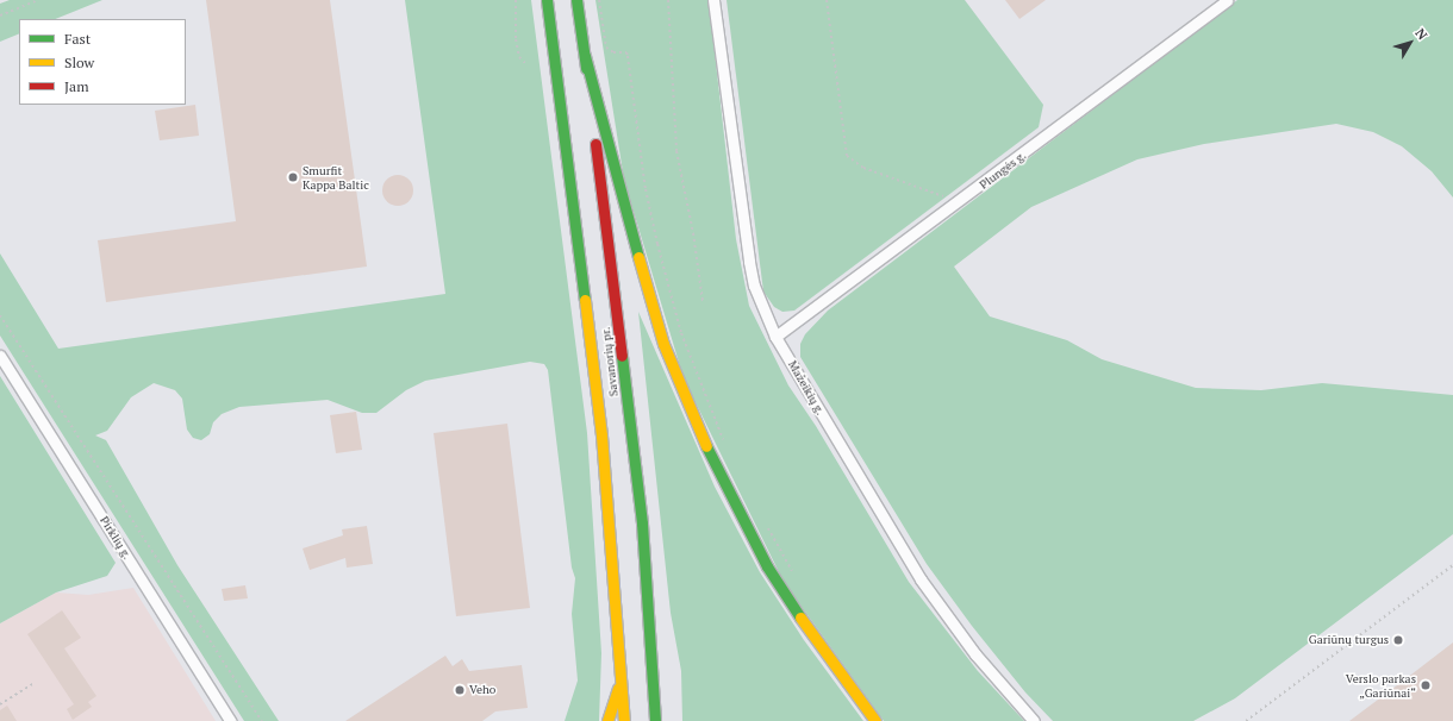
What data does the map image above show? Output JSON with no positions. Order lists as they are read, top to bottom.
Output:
{
  "streets": {
    "highway": ["Savanorių pr."],
    "street": ["Plungės g.", "Mažeikių g.", "Pirklių g."]
  },
  "crossings": [
    ["Plungės g.", "Mažeikių g."]
  ],
  "places": [
    "Smurfit Kappa Baltic",
    "Gariūnų turgus",
    "Verslo parkas „Gariūnai“",
    "Veho"
  ],
  "legend": ["Fast", "Slow", "Jam"],
  "north": "top right"
}
